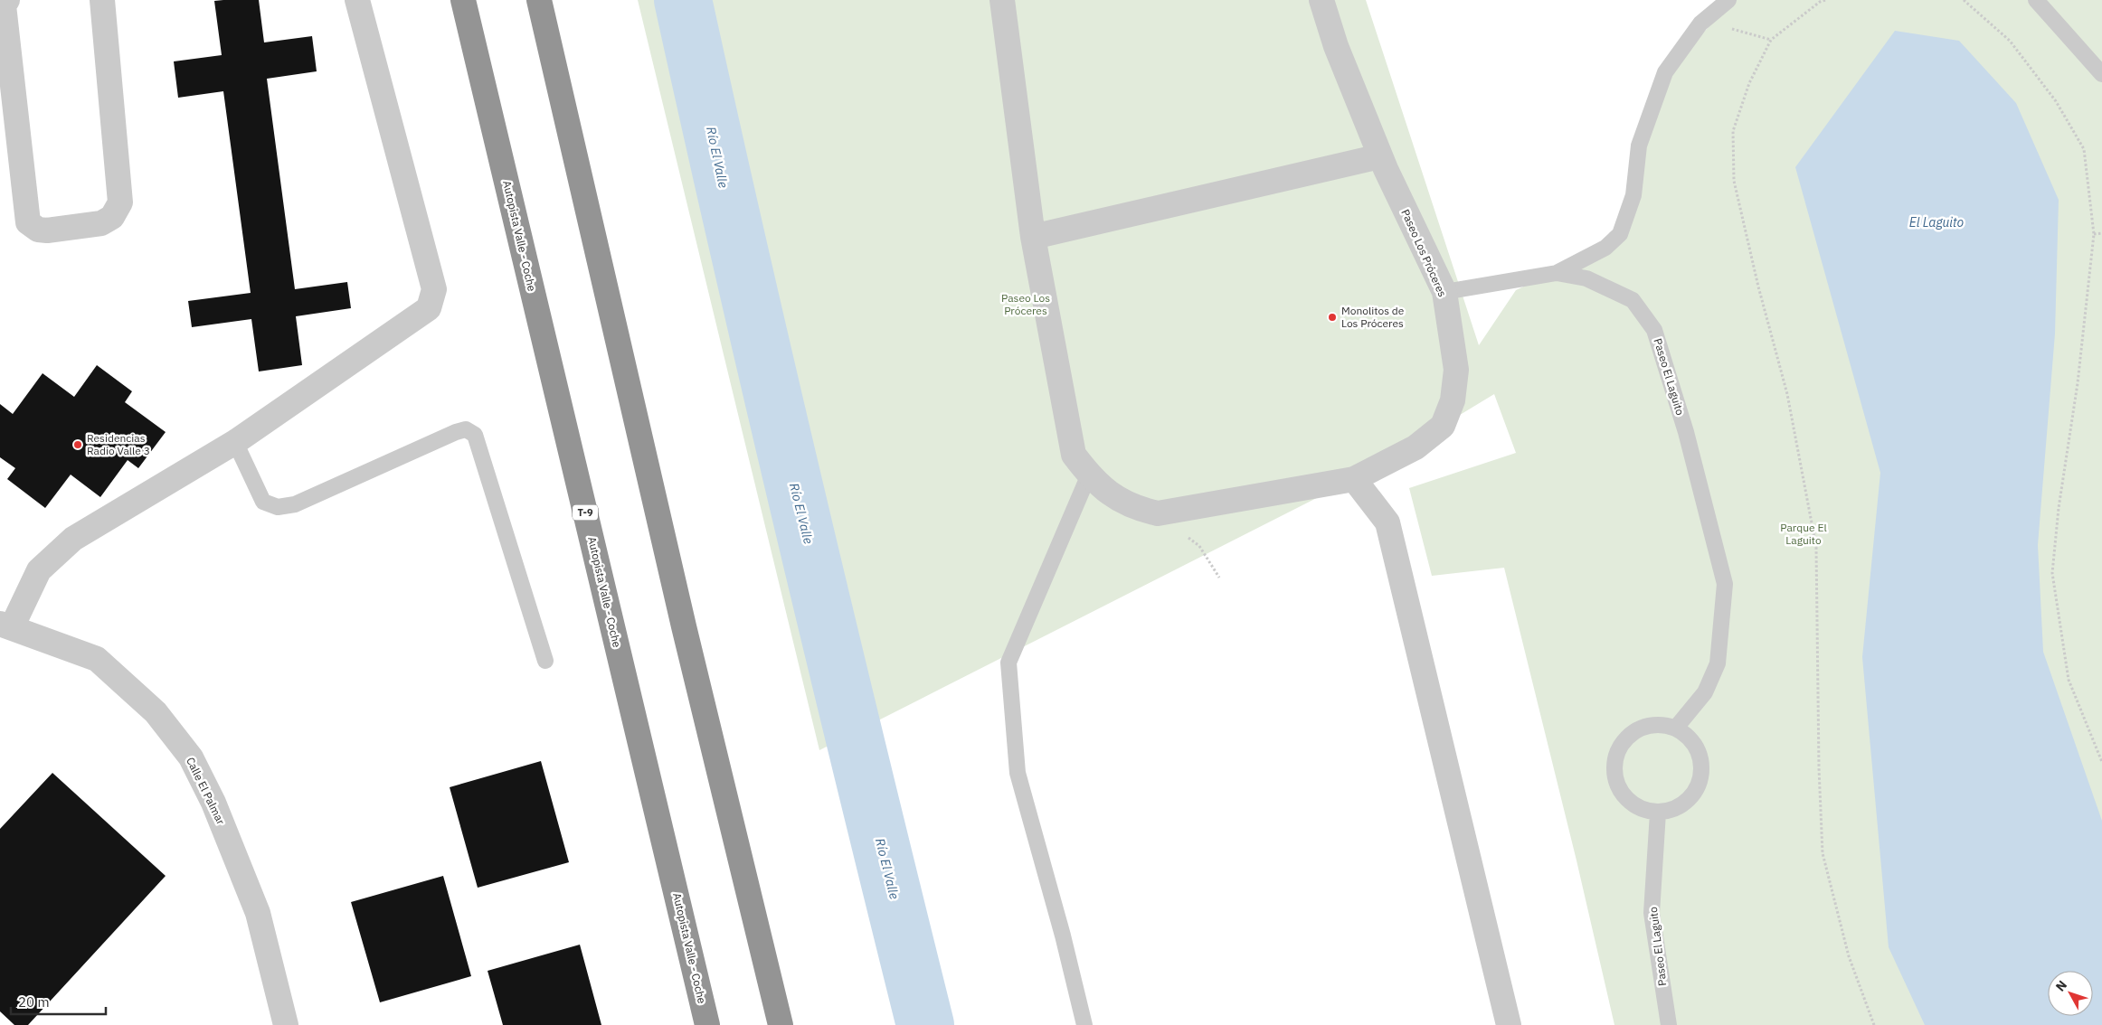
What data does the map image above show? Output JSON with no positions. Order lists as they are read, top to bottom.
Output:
{
  "streets": {
    "highway": ["Autopista Valle - Coche", "T-9"],
    "street": ["Paseo Los Próceres", "Calle El Palmar"],
    "lane": ["Paseo El Laguito"]
  },
  "water": ["Río El Valle", "El Laguito"],
  "parks": ["Paseo Los Próceres", "Parque El Laguito"],
  "places": ["Monolitos de Los Próceres", "Residencias Radio Valle 3"],
  "scale_bar": "20 m",
  "north": "top left"
}
